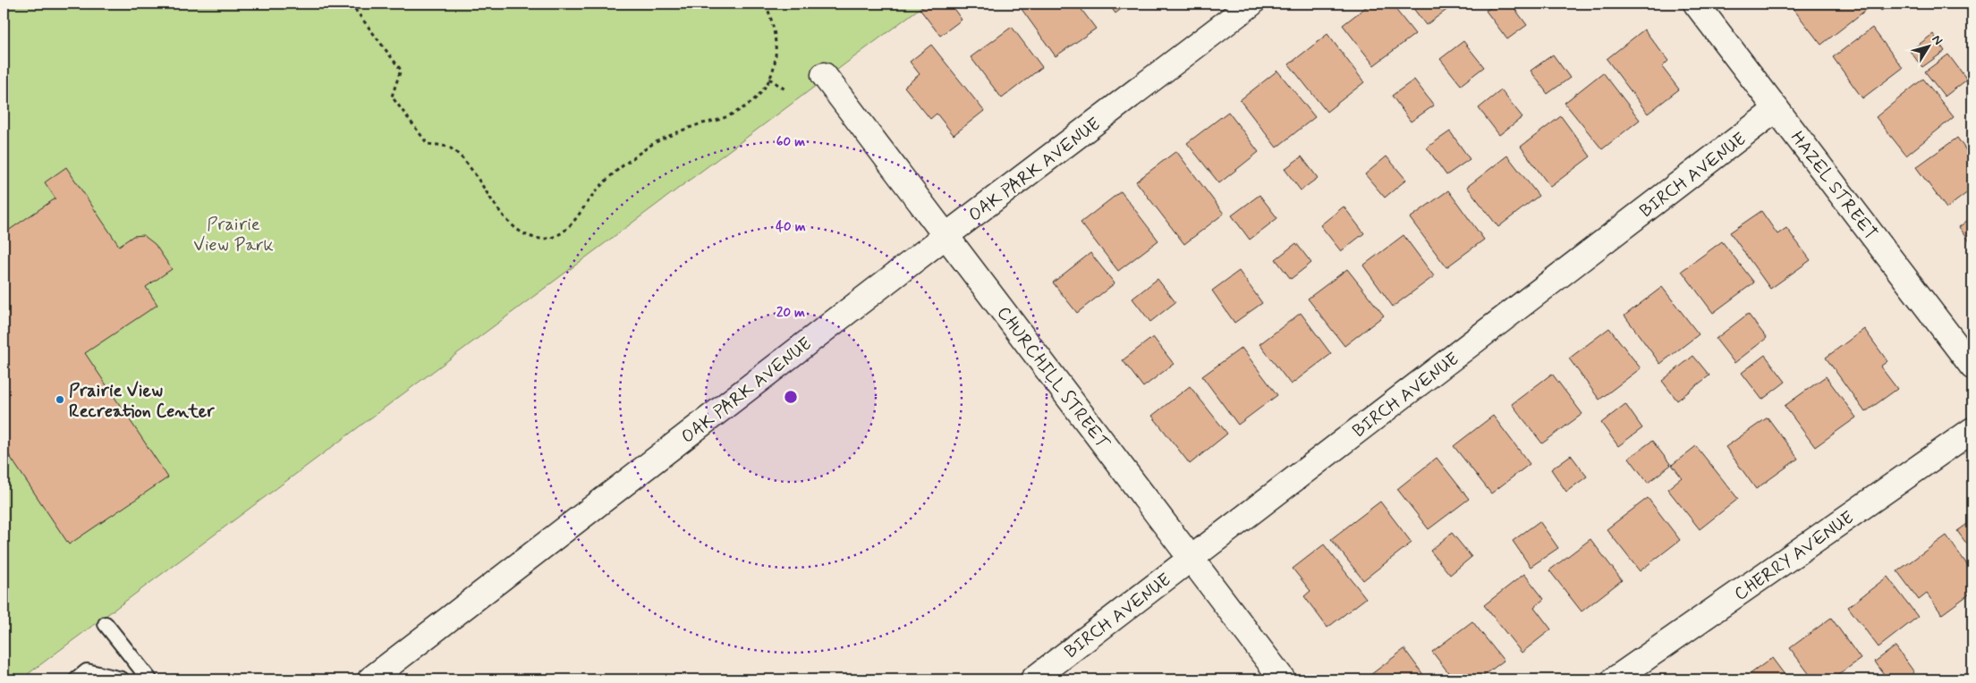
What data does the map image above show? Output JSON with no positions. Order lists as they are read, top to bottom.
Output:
{
  "streets": {
    "street": [
      "OAK PARK AVENUE",
      "BIRCH AVENUE",
      "HAZEL STREET",
      "CHURCHILL STREET",
      "CHERRY AVENUE"
    ]
  },
  "crossings": [
    ["OAK PARK AVENUE", "CHURCHILL STREET"],
    ["BIRCH AVENUE", "HAZEL STREET"],
    ["BIRCH AVENUE", "CHURCHILL STREET"]
  ],
  "parks": ["Prairie View Park"],
  "places": ["Prairie View Recreation Center"],
  "north": "top right",
  "rings": ["60 m", "40 m", "20 m"]
}
